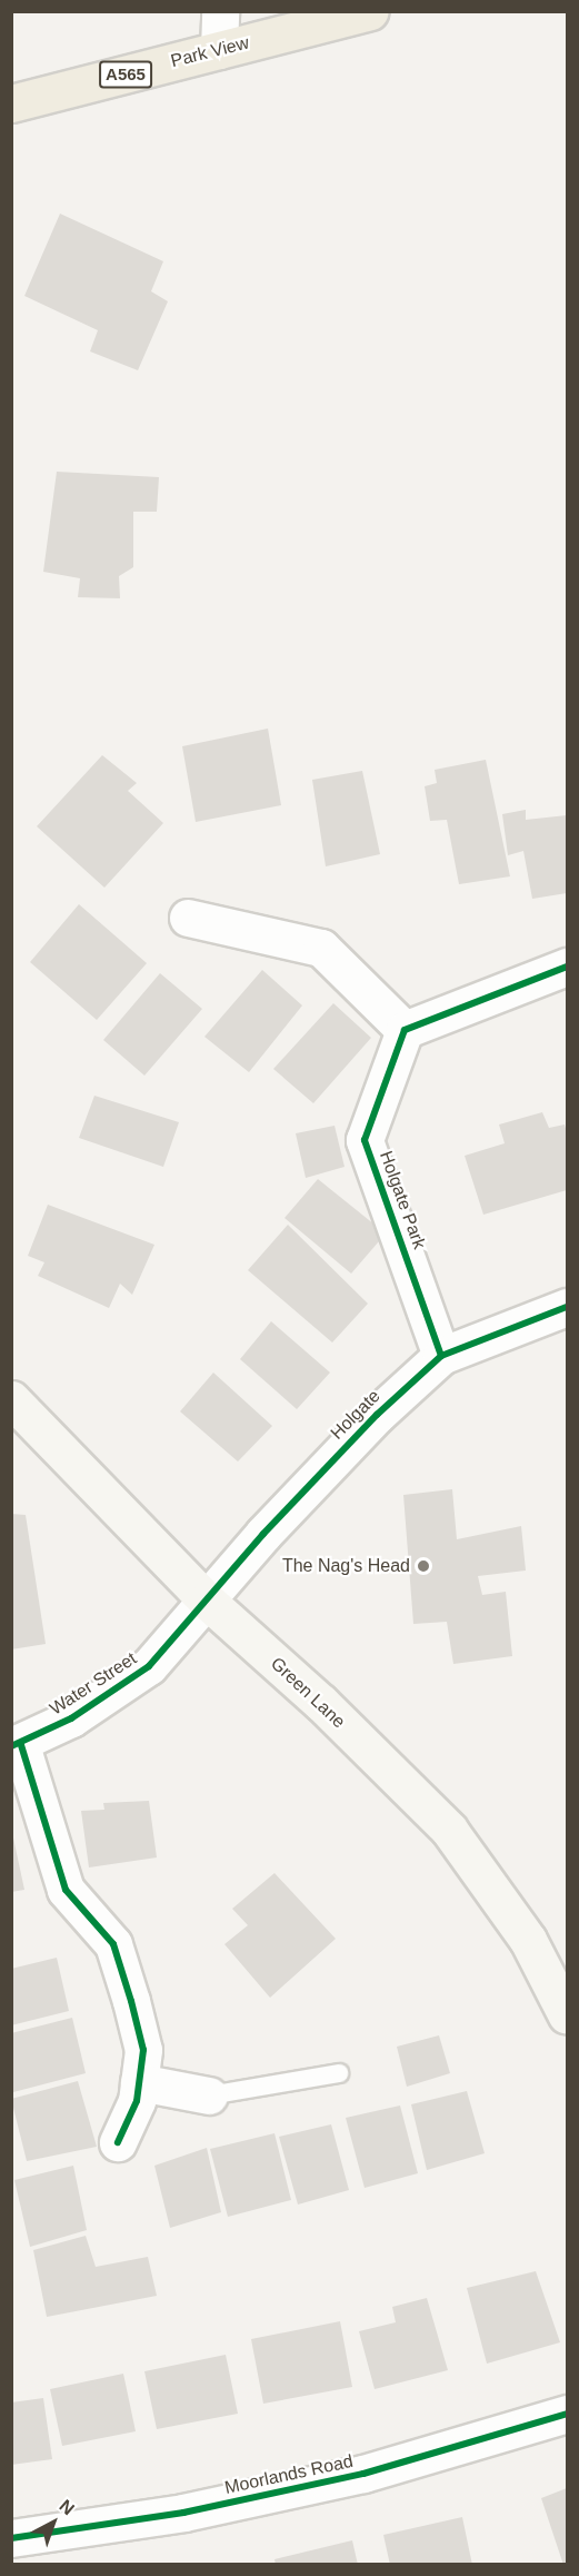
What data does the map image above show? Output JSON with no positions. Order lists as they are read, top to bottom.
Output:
{
  "streets": {
    "highway": ["Park View", "A565"],
    "main road": ["Green Lane"],
    "street": [
      "Holgate Park",
      "Holgate",
      "Water Street",
      "Moorlands Road"
    ]
  },
  "crossings": [
    ["Holgate Park", "Holgate"],
    ["Holgate", "Water Street"],
    ["Holgate", "Green Lane"],
    ["Water Street", "Green Lane"]
  ],
  "places": ["The Nag's Head"],
  "north": "top right"
}
